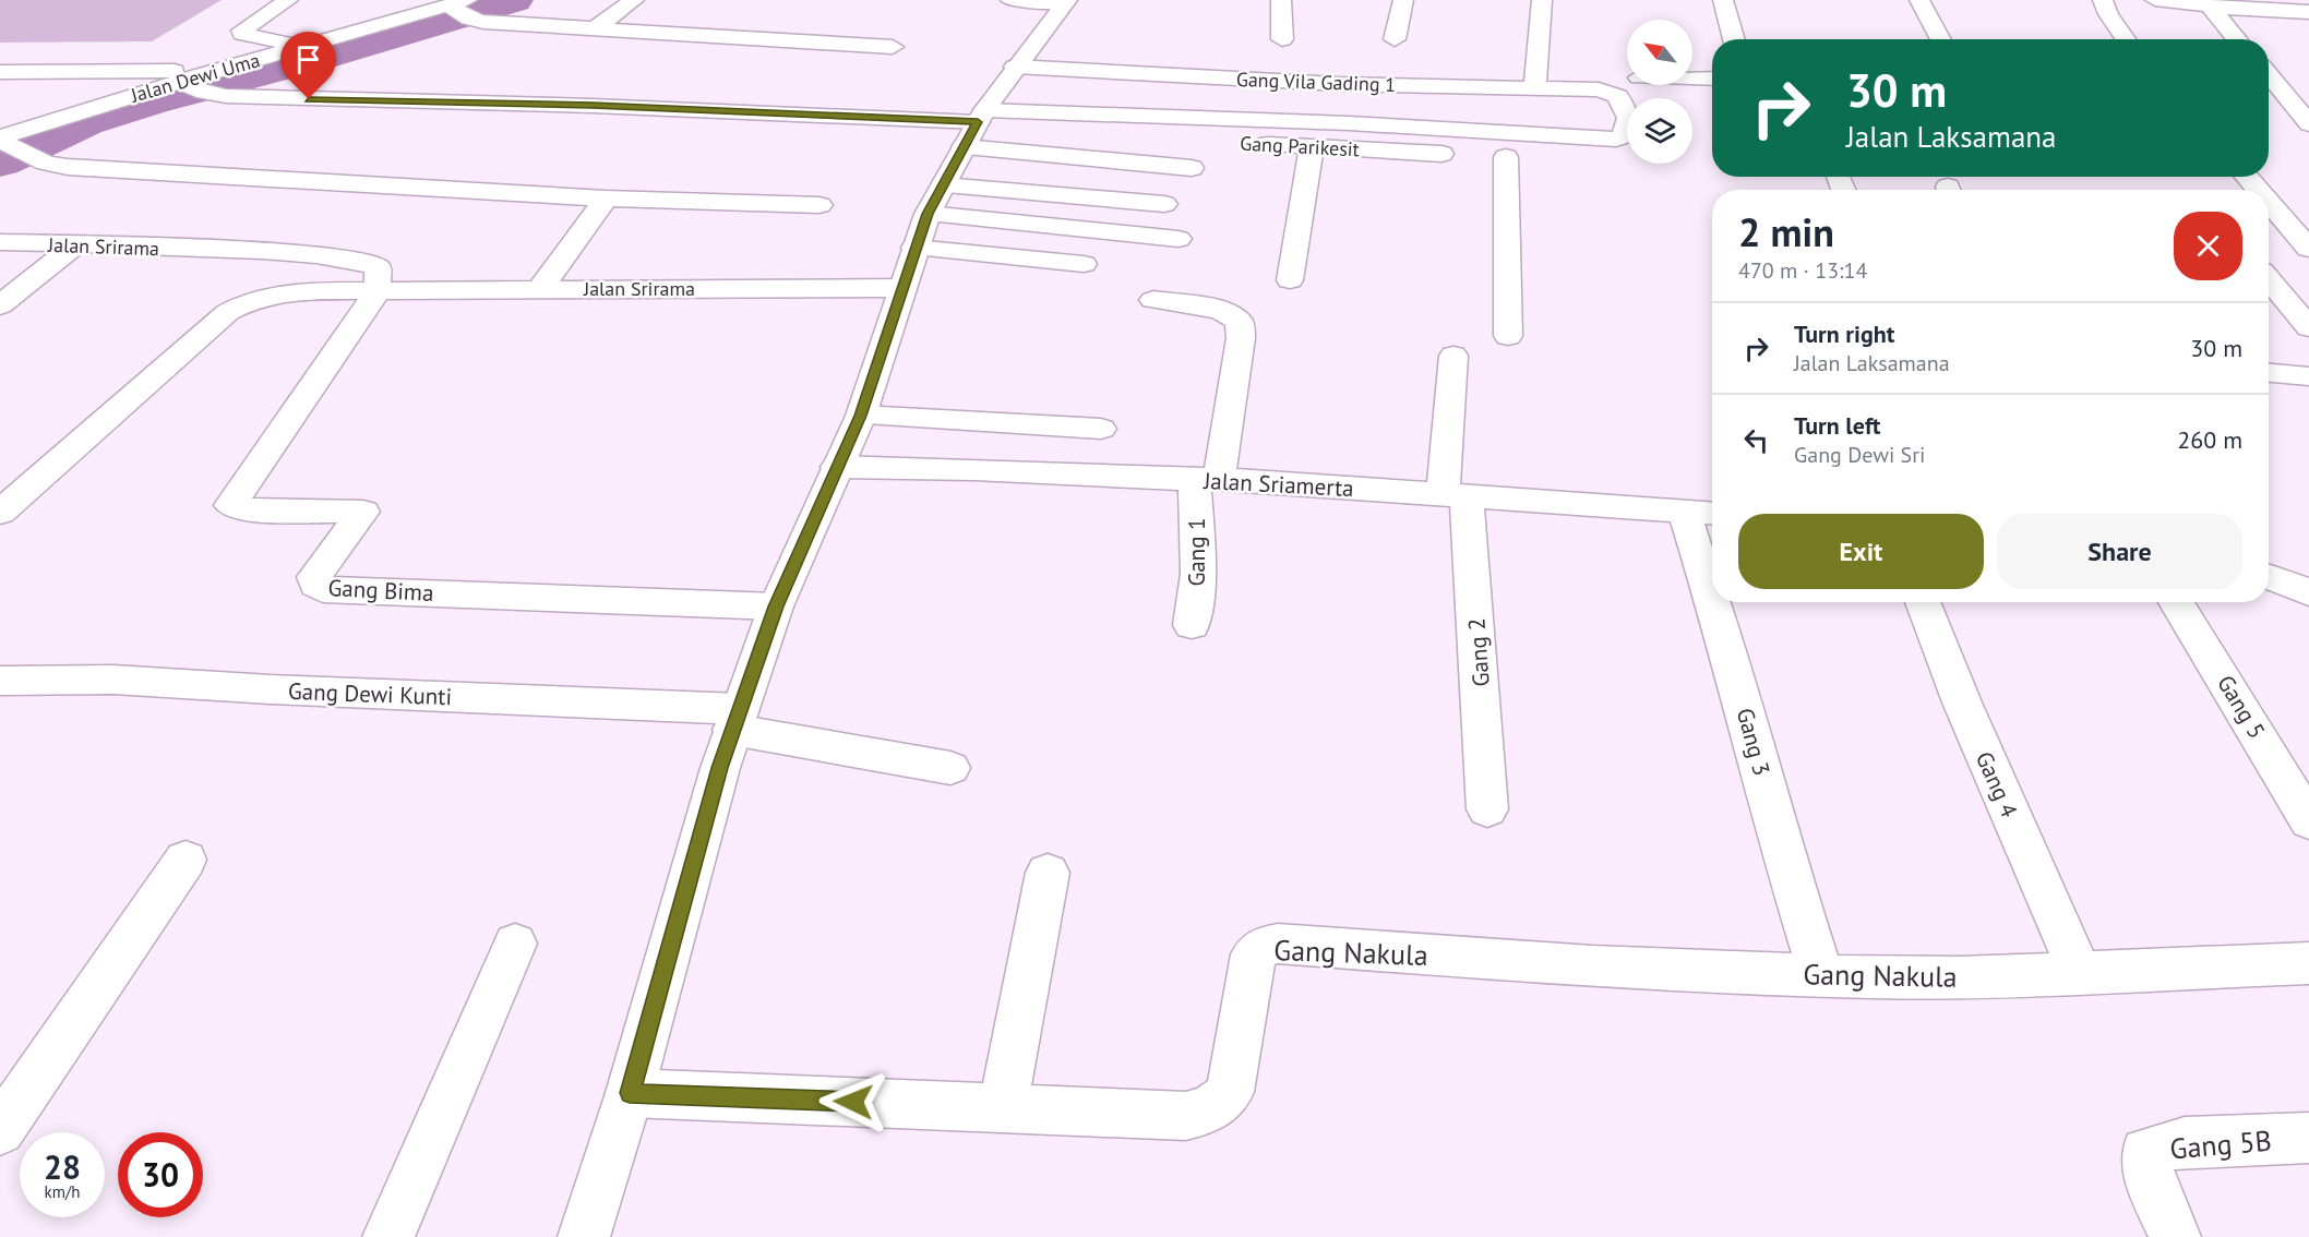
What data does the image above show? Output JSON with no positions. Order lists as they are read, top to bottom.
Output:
{
  "streets": {
    "street": [
      "Jalan Dewi Uma",
      "Gang Vila Gading 1",
      "Gang Parikesit",
      "Jalan Srirama",
      "Jalan Sriamerta",
      "Gang 1",
      "Gang Bima",
      "Gang 2",
      "Gang Dewi Kunti",
      "Gang 5",
      "Gang 3",
      "Gang 4",
      "Gang Nakula",
      "Gang 5B"
    ]
  },
  "crossings": [
    ["Gang Vila Gading 1", "Gang Parikesit"],
    ["Jalan Srirama", "Gang Bima"],
    ["Jalan Sriamerta", "Gang 1"],
    ["Jalan Sriamerta", "Gang 2"],
    ["Jalan Sriamerta", "Gang 3"],
    ["Gang 3", "Gang Nakula"],
    ["Gang 4", "Gang Nakula"]
  ],
  "north": "top left",
  "page": {
    "turn": ["30 m", "Jalan Laksamana"],
    "heading": ["2 min", "470 m · 13:14"],
    "list": [
      {
        "name": "Turn right",
        "note": "Jalan Laksamana",
        "value": "30 m"
      },
      {
        "name": "Turn left",
        "note": "Gang Dewi Sri",
        "value": "260 m"
      }
    ],
    "buttons": ["Exit", "Share"],
    "speed": "28 km/h",
    "limit": "30"
  }
}
